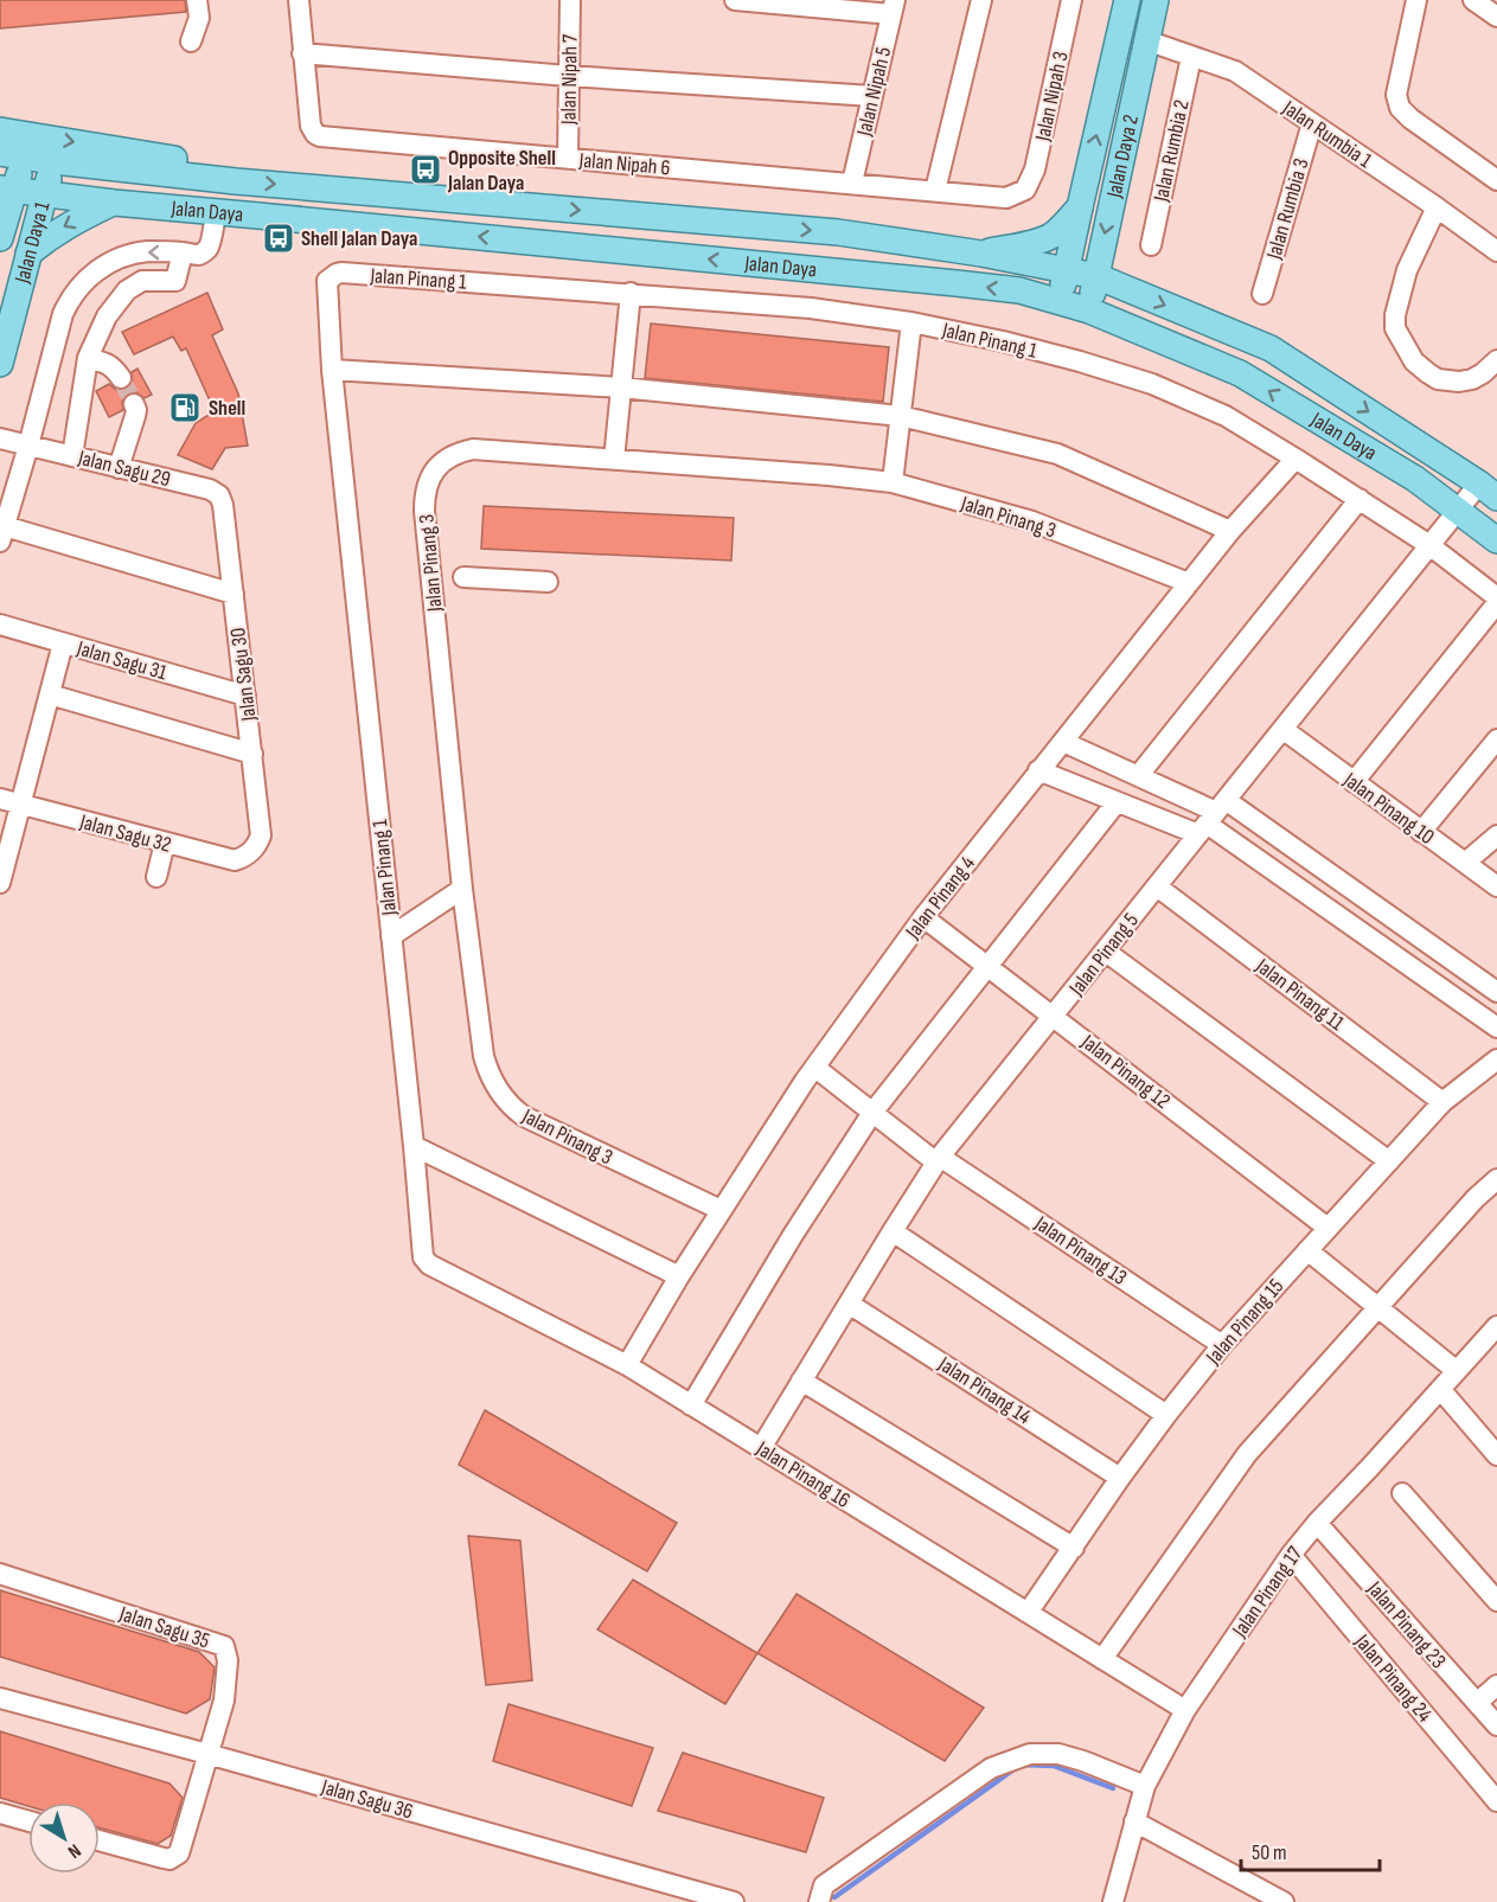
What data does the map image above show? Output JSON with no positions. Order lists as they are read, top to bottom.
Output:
{
  "streets": {
    "main road": ["Jalan Daya 2", "Jalan Daya", "Jalan Daya 1"],
    "street": [
      "Jalan Nipah 7",
      "Jalan Nipah 5",
      "Jalan Nipah 3",
      "Jalan Rumbia 1",
      "Jalan Rumbia 2",
      "Jalan Nipah 6",
      "Jalan Rumbia 3",
      "Jalan Pinang 1",
      "Jalan Sagu 29",
      "Jalan Pinang 3",
      "Jalan Sagu 31",
      "Jalan Sagu 30",
      "Jalan Pinang 10",
      "Jalan Sagu 32",
      "Jalan Pinang 4",
      "Jalan Pinang 5",
      "Jalan Pinang 11",
      "Jalan Pinang 12",
      "Jalan Pinang 13",
      "Jalan Pinang 15",
      "Jalan Pinang 14",
      "Jalan Pinang 16",
      "Jalan Pinang 17",
      "Jalan Pinang 23",
      "Jalan Sagu 35",
      "Jalan Pinang 24",
      "Jalan Sagu 36"
    ]
  },
  "crossings": [
    ["Jalan Nipah 7", "Jalan Nipah 6"],
    ["Jalan Nipah 5", "Jalan Nipah 6"],
    ["Jalan Nipah 3", "Jalan Nipah 6"],
    ["Jalan Rumbia 1", "Jalan Rumbia 2"],
    ["Jalan Rumbia 1", "Jalan Daya 2"],
    ["Jalan Rumbia 1", "Jalan Rumbia 3"],
    ["Jalan Daya 2", "Jalan Daya"],
    ["Jalan Daya", "Jalan Daya 1"],
    ["Jalan Daya", "Jalan Pinang 5"],
    ["Jalan Pinang 1", "Jalan Pinang 4"],
    ["Jalan Pinang 1", "Jalan Pinang 5"],
    ["Jalan Pinang 1", "Jalan Pinang 16"],
    ["Jalan Sagu 29", "Jalan Sagu 30"],
    ["Jalan Pinang 3", "Jalan Pinang 4"],
    ["Jalan Sagu 31", "Jalan Sagu 30"],
    ["Jalan Sagu 30", "Jalan Sagu 32"],
    ["Jalan Pinang 10", "Jalan Pinang 5"],
    ["Jalan Pinang 4", "Jalan Pinang 12"],
    ["Jalan Pinang 4", "Jalan Pinang 13"],
    ["Jalan Pinang 4", "Jalan Pinang 16"],
    ["Jalan Pinang 5", "Jalan Pinang 11"],
    ["Jalan Pinang 5", "Jalan Pinang 12"],
    ["Jalan Pinang 5", "Jalan Pinang 13"],
    ["Jalan Pinang 5", "Jalan Pinang 14"],
    ["Jalan Pinang 5", "Jalan Pinang 16"],
    ["Jalan Pinang 11", "Jalan Pinang 15"],
    ["Jalan Pinang 12", "Jalan Pinang 15"],
    ["Jalan Pinang 13", "Jalan Pinang 15"],
    ["Jalan Pinang 15", "Jalan Pinang 14"],
    ["Jalan Pinang 15", "Jalan Pinang 16"],
    ["Jalan Pinang 16", "Jalan Pinang 17"],
    ["Jalan Pinang 17", "Jalan Pinang 23"],
    ["Jalan Pinang 17", "Jalan Pinang 24"],
    ["Jalan Sagu 35", "Jalan Sagu 36"]
  ],
  "places": {
    "bus stop": ["Opposite Shell Jalan Daya", "Shell Jalan Daya"],
    "fuel station": ["Shell"]
  },
  "scale_bar": "50 m",
  "north": "bottom right"
}
